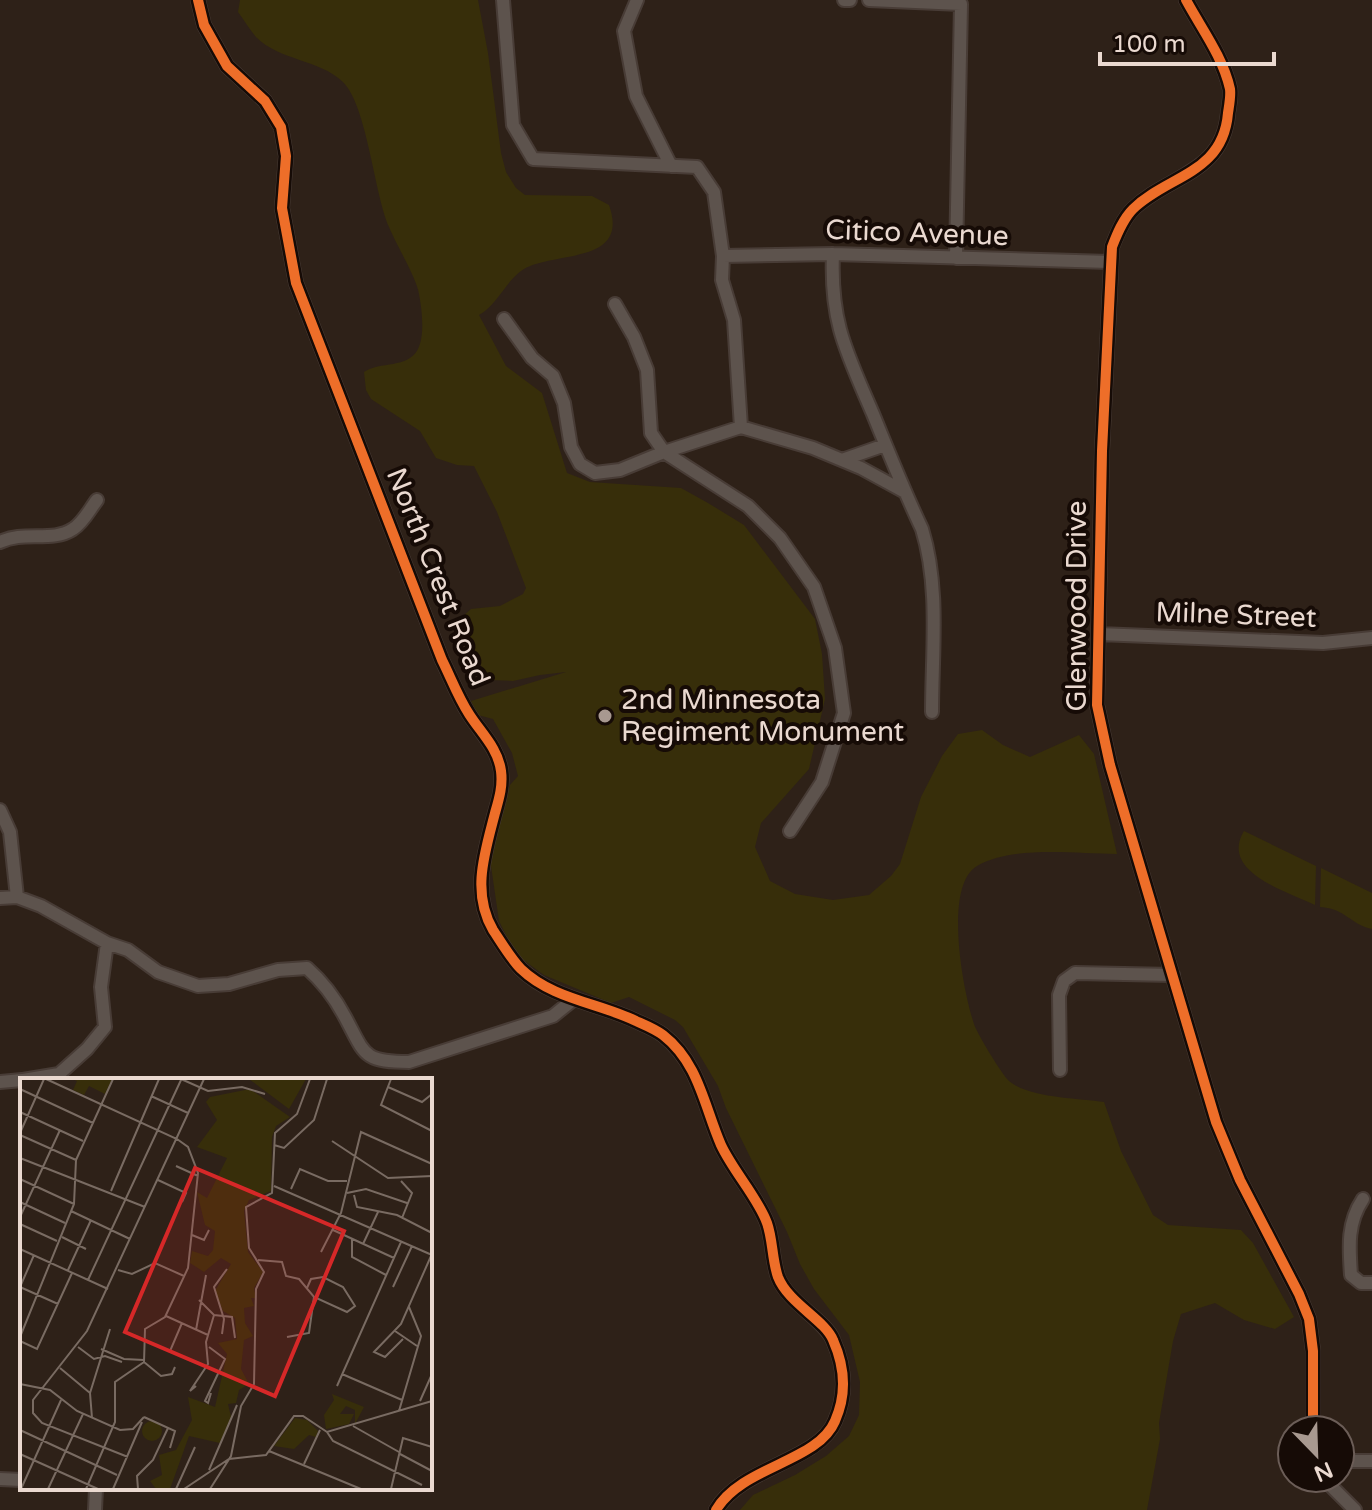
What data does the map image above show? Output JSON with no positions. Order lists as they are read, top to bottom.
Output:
{
  "streets": {
    "street": [
      "Citico Avenue",
      "North Crest Road",
      "Glenwood Drive",
      "Milne Street"
    ]
  },
  "crossings": [
    ["Citico Avenue", "Glenwood Drive"],
    ["Glenwood Drive", "Milne Street"]
  ],
  "places": ["2nd Minnesota Regiment Monument"],
  "scale_bar": "100 m",
  "north": "bottom right"
}
